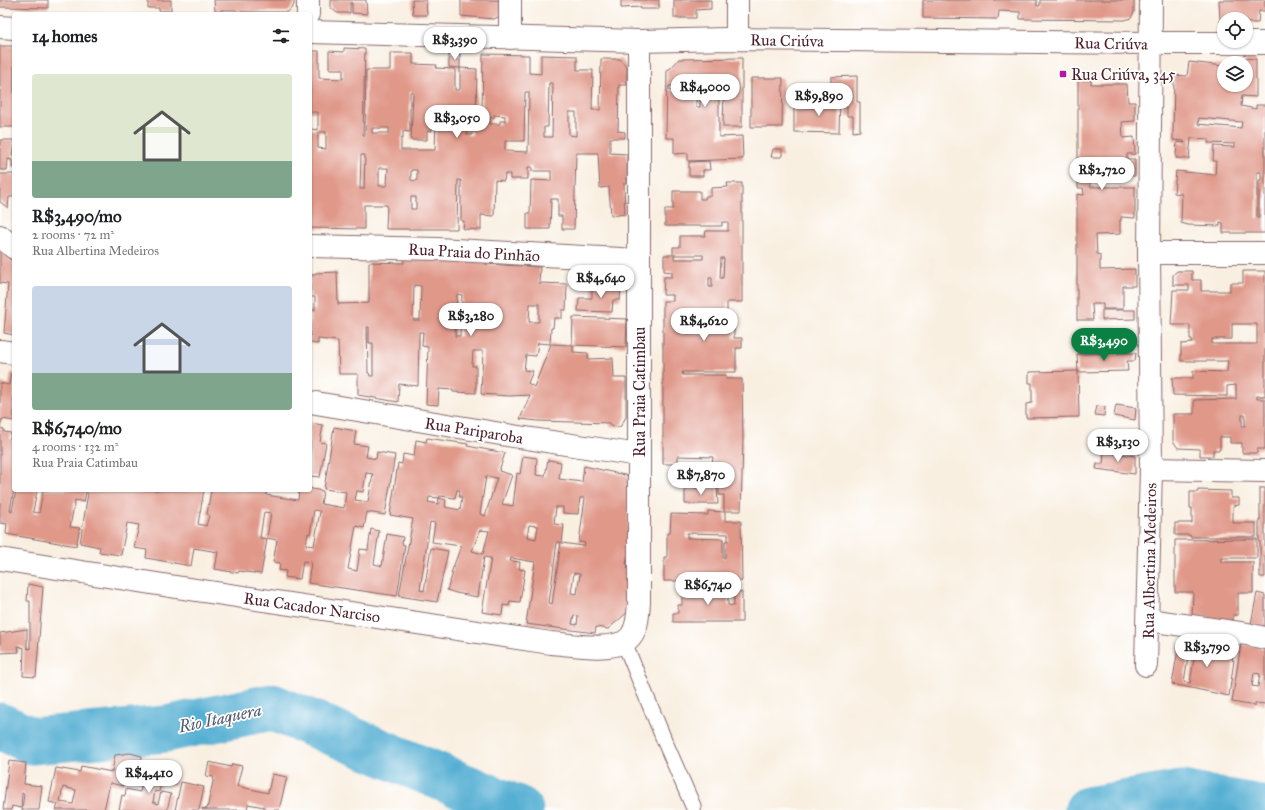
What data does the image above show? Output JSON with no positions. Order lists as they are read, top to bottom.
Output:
{
  "streets": {
    "street": [
      "Rua Criúva",
      "Rua Praia do Pinhão",
      "Rua Praia Catimbau",
      "Rua Pariparoba",
      "Rua Albertina Medeiros",
      "Rua Cacador Narciso"
    ]
  },
  "crossings": [
    ["Rua Criúva", "Rua Praia Catimbau"],
    ["Rua Criúva", "Rua Albertina Medeiros"],
    ["Rua Praia do Pinhão", "Rua Praia Catimbau"],
    ["Rua Praia Catimbau", "Rua Pariparoba"],
    ["Rua Praia Catimbau", "Rua Cacador Narciso"]
  ],
  "water": ["Rio Itaquera"],
  "places": {
    "transit": ["Rua Criúva, 345"]
  },
  "page": {
    "heading": "14 homes",
    "price": [
      "R$3,390",
      "R$4,000",
      "R$9,890",
      "R$3,050",
      "R$2,720",
      "R$4,640",
      "R$3,280",
      "R$4,620",
      "R$3,490",
      "R$3,130",
      "R$7,870",
      "R$6,740",
      "R$3,790",
      "R$4,410"
    ],
    "list": [
      {
        "name": "R$3,490/mo",
        "note": "2 rooms · 72 m² · Rua Albertina Medeiros"
      },
      {
        "name": "R$6,740/mo",
        "note": "4 rooms · 132 m² · Rua Praia Catimbau"
      }
    ]
  }
}
